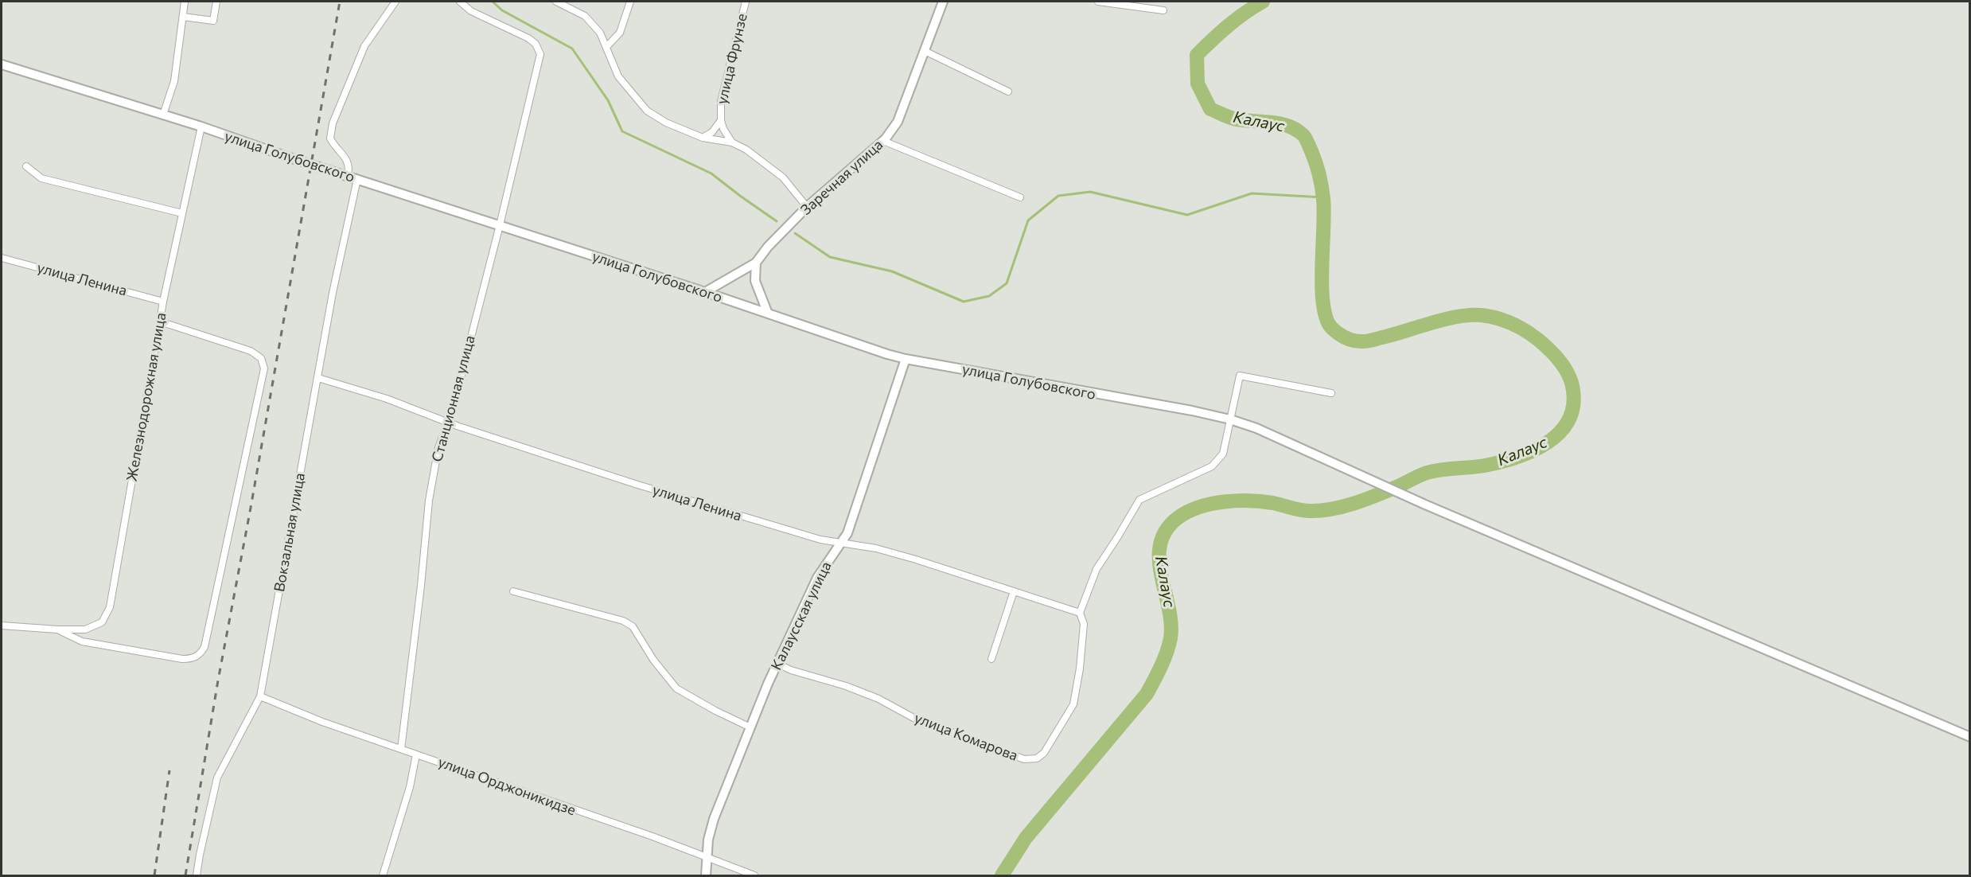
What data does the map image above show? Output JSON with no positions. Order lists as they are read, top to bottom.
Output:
{
  "streets": {
    "street": [
      "улица Фрунзе",
      "улица Голубовского",
      "Заречная улица",
      "улица Ленина",
      "Железнодорожная улица",
      "Станционная улица",
      "Вокзальная улица",
      "Калаусская улица",
      "улица Комарова",
      "улица Орджоникидзе"
    ]
  },
  "crossings": [
    ["улица Голубовского", "Заречная улица"],
    ["улица Голубовского", "Железнодорожная улица"],
    ["улица Голубовского", "Станционная улица"],
    ["улица Голубовского", "Вокзальная улица"],
    ["улица Голубовского", "Калаусская улица"],
    ["улица Голубовского", "улица Комарова"],
    ["улица Ленина", "Железнодорожная улица"],
    ["улица Ленина", "Станционная улица"],
    ["улица Ленина", "Вокзальная улица"],
    ["улица Ленина", "Калаусская улица"],
    ["улица Ленина", "улица Комарова"],
    ["Станционная улица", "улица Орджоникидзе"],
    ["Вокзальная улица", "улица Орджоникидзе"],
    ["Калаусская улица", "улица Комарова"],
    ["Калаусская улица", "улица Орджоникидзе"]
  ],
  "water": ["Калаус"]
}
